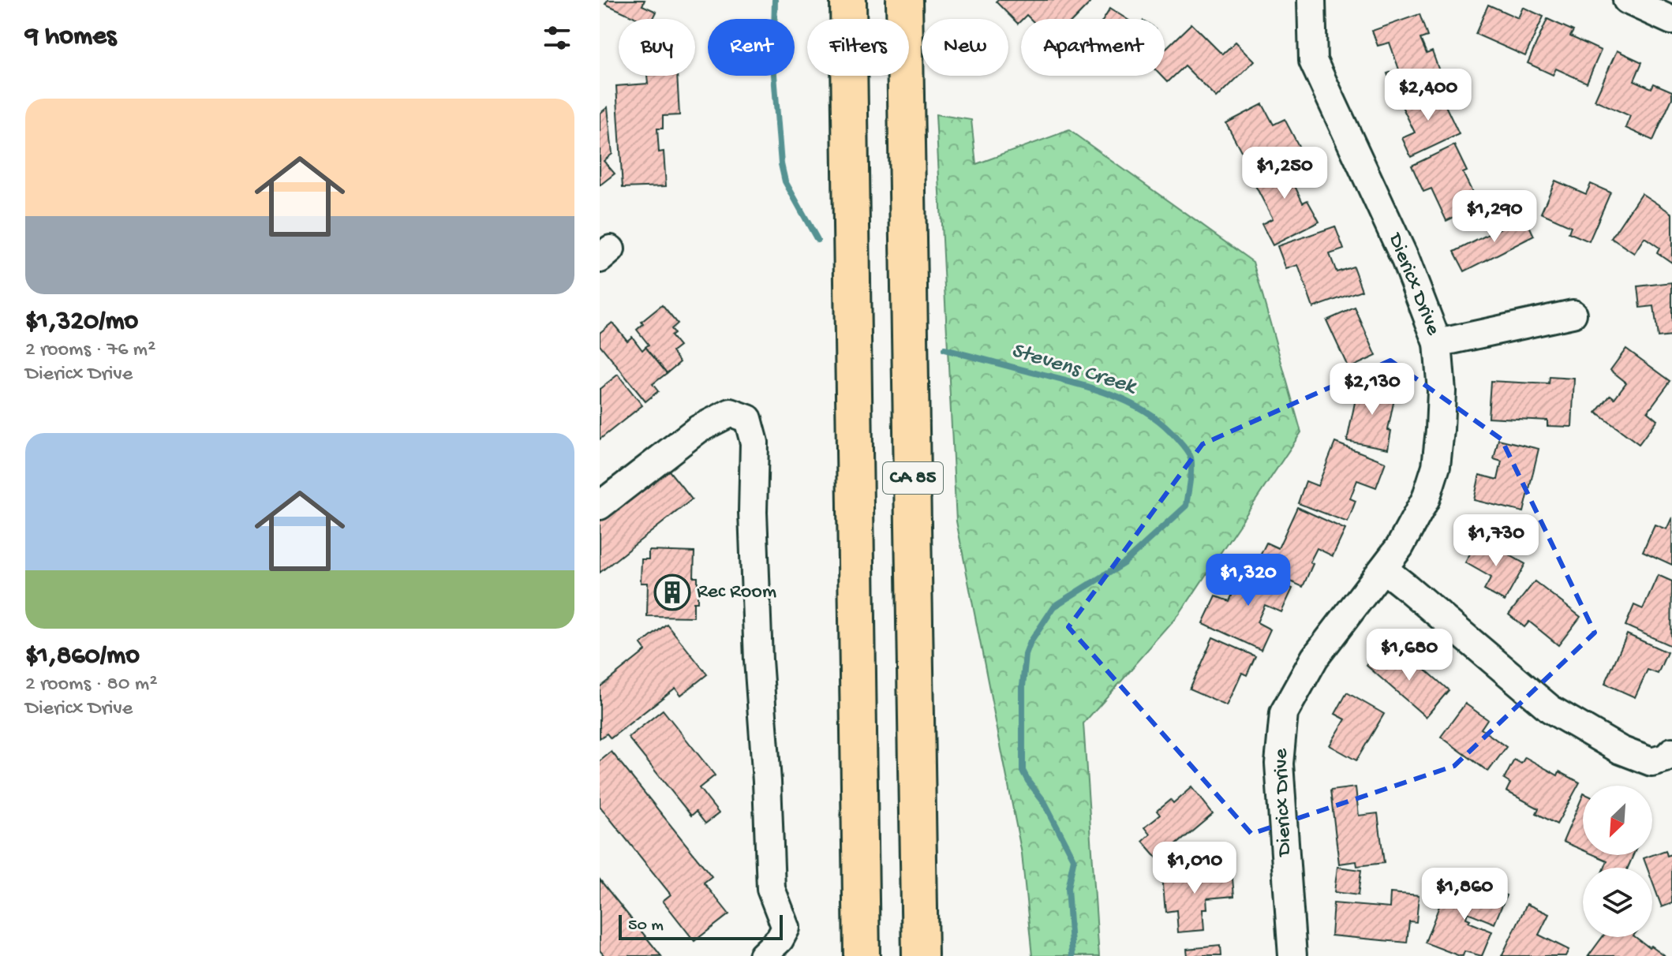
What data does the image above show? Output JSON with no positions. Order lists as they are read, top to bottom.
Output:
{
  "streets": {
    "highway": ["CA 85"],
    "street": ["Diericx Drive"]
  },
  "water": ["Stevens Creek"],
  "places": {
    "building": ["Rec Room"]
  },
  "scale_bar": "50 m",
  "north": "bottom left",
  "page": {
    "heading": "9 homes",
    "chip": [
      "Buy",
      "Rent",
      "Filters",
      "New",
      "Apartment"
    ],
    "price": [
      "$2,400",
      "$1,250",
      "$1,290",
      "$2,130",
      "$1,730",
      "$1,320",
      "$1,680",
      "$1,010",
      "$1,860"
    ],
    "list": [
      {
        "name": "$1,320/mo",
        "note": "2 rooms · 76 m² · Diericx Drive"
      },
      {
        "name": "$1,860/mo",
        "note": "2 rooms · 80 m² · Diericx Drive"
      }
    ],
    "scale": "50 m"
  }
}
